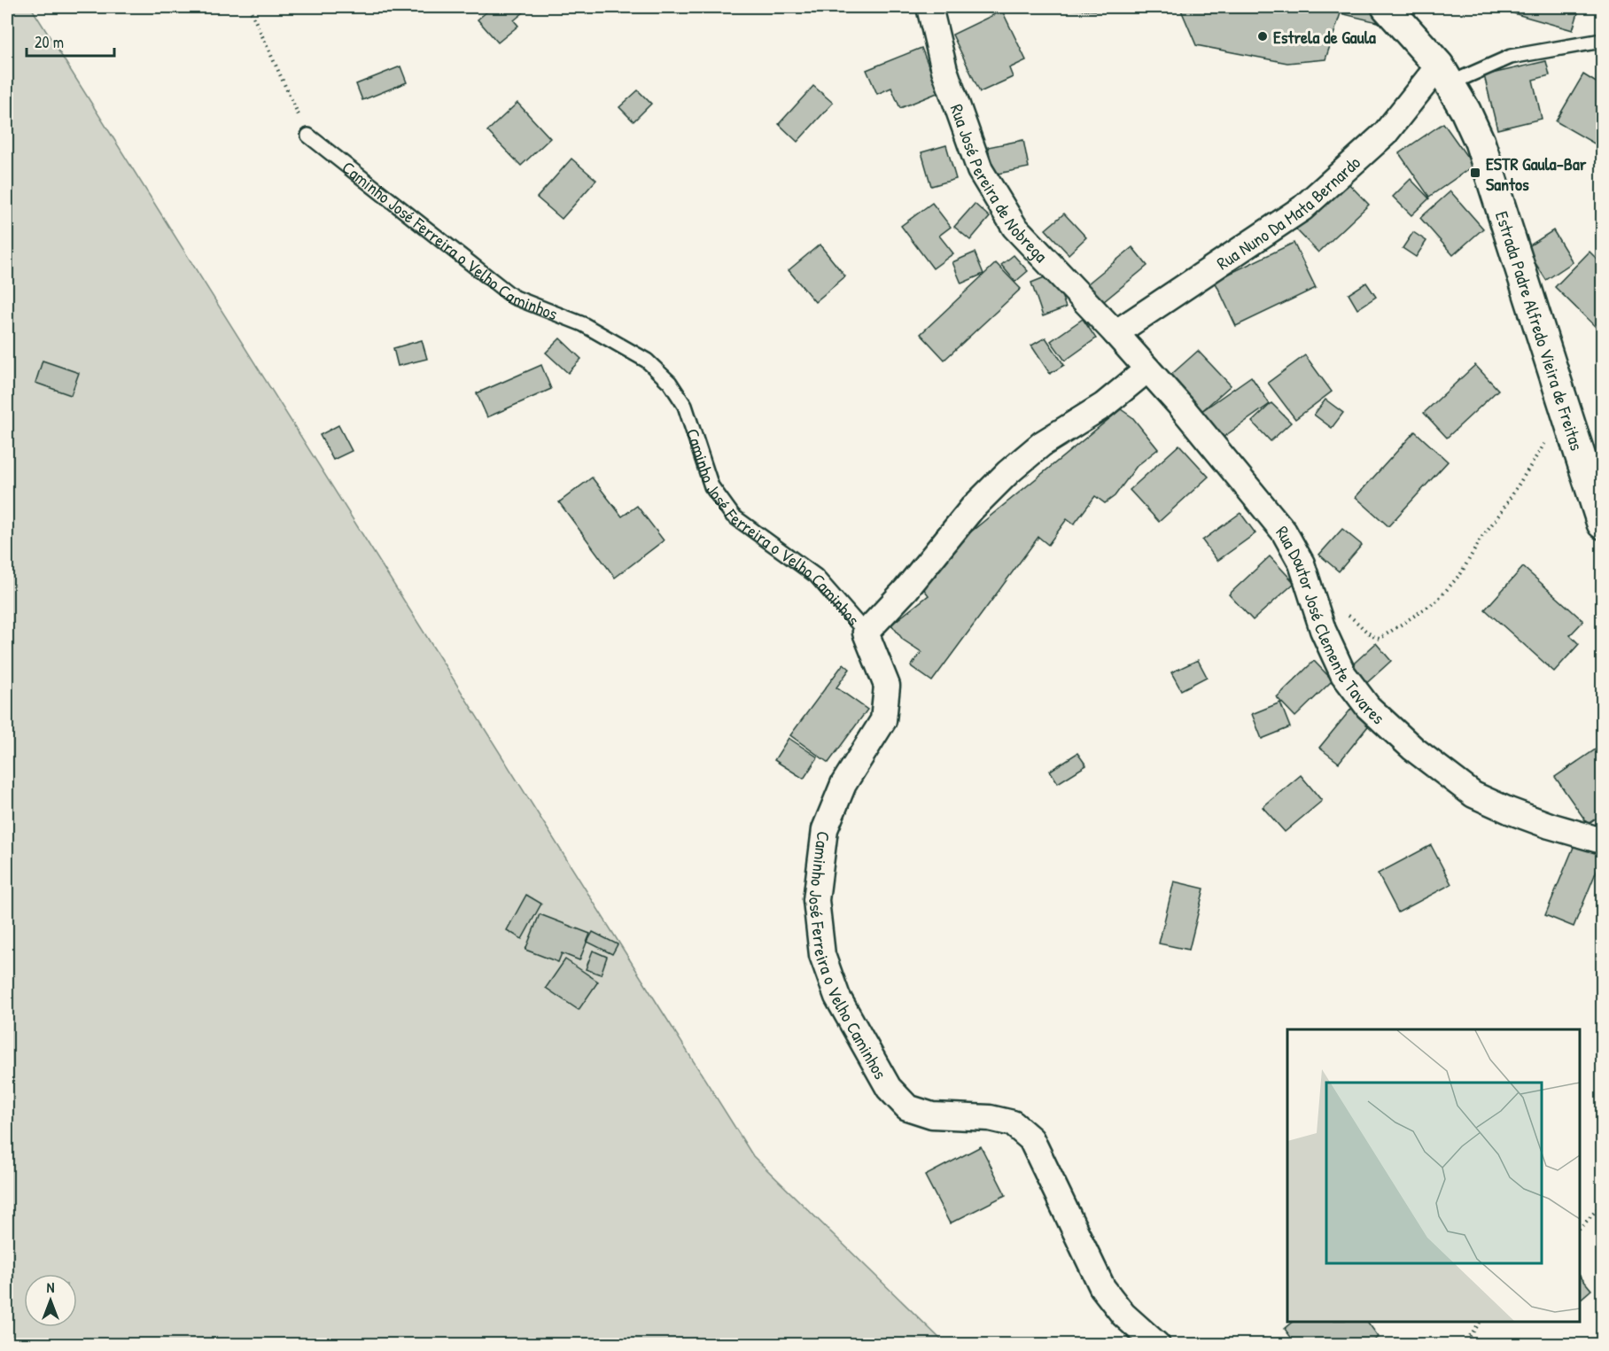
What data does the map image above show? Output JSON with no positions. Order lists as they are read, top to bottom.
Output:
{
  "streets": {
    "main road": ["Estrada Padre Alfredo Vieira de Freitas"],
    "street": [
      "Rua José Pereira de Nobrega",
      "Rua Nuno Da Mata Bernardo",
      "Caminho José Ferreira o Velho Caminhos",
      "Rua Doutor José Clemente Tavares"
    ]
  },
  "crossings": [
    ["Rua José Pereira de Nobrega", "Rua Nuno Da Mata Bernardo"],
    ["Rua José Pereira de Nobrega", "Rua Doutor José Clemente Tavares"],
    ["Rua Nuno Da Mata Bernardo", "Estrada Padre Alfredo Vieira de Freitas"],
    ["Rua Nuno Da Mata Bernardo", "Rua Doutor José Clemente Tavares"]
  ],
  "places": {
    "other": ["Estrela de Gaula"],
    "transit": ["ESTR Gaula-Bar Santos"]
  },
  "scale_bar": "20 m",
  "north": "top"
}
